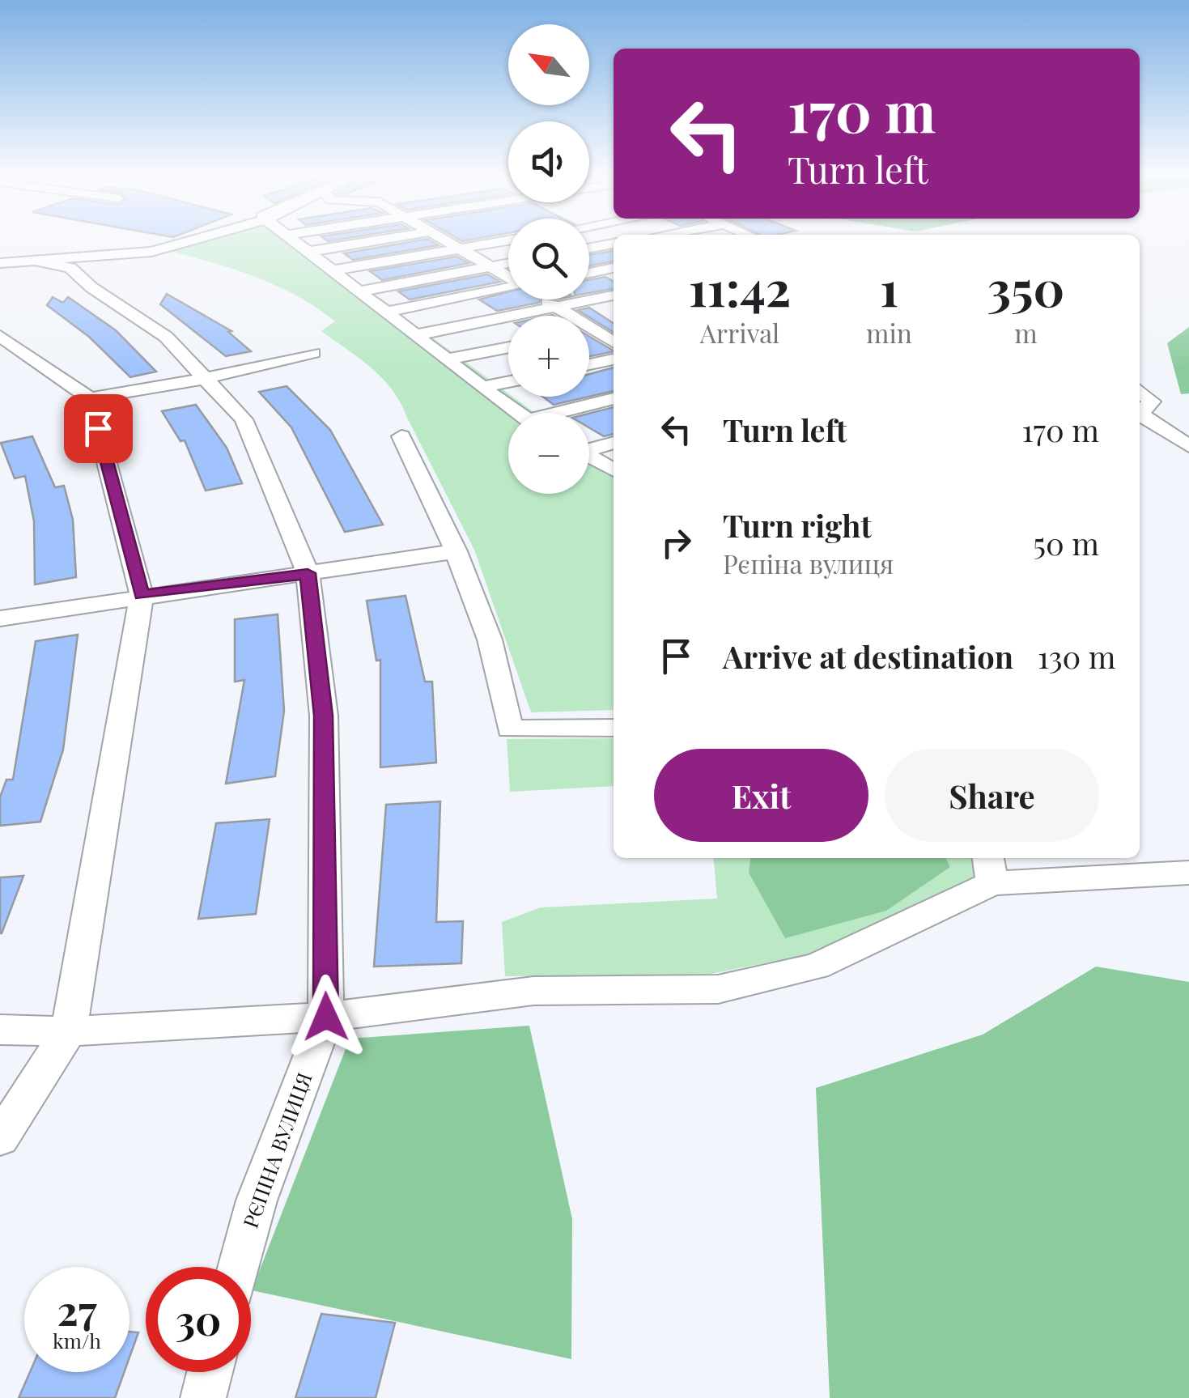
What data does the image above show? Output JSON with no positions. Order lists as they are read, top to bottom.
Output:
{
  "streets": {
    "street": ["РЄПІНА ВУЛИЦЯ"]
  },
  "north": "top left",
  "page": {
    "map_buttons": ["+", "−"],
    "turn": ["170 m", "Turn left"],
    "eta": [
      "11:42",
      "Arrival",
      "1",
      "min",
      "350",
      "m"
    ],
    "list": [
      {
        "name": "Turn left",
        "value": "170 m"
      },
      {
        "name": "Turn right",
        "note": "Рєпіна вулиця",
        "value": "50 m"
      },
      {
        "name": "Arrive at destination",
        "value": "130 m"
      }
    ],
    "buttons": ["Exit", "Share"],
    "speed": "27 km/h",
    "limit": "30"
  }
}
